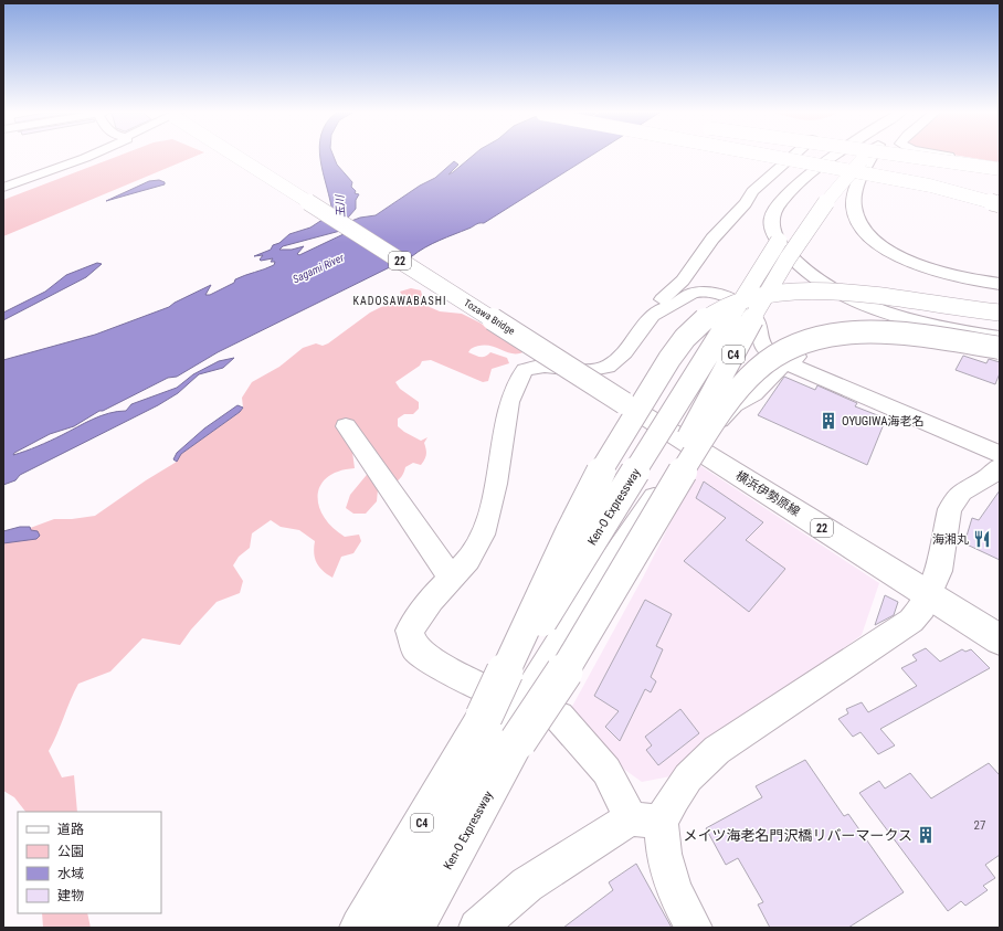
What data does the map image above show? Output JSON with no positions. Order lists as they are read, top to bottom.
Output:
{
  "streets": {
    "main road": [
      "22",
      "Tozawa Bridge",
      "C4",
      "横浜伊勢原線",
      "Ken-O Expressway"
    ]
  },
  "crossings": [
    ["Tozawa Bridge", "横浜伊勢原線"]
  ],
  "districts": ["KADOSAWABASHI"],
  "water": ["玉川", "Sagami River"],
  "places": {
    "building": ["OYUGIWA海老名", "メイツ海老名門沢橋リバーマークス"],
    "restaurant": ["海湘丸"]
  },
  "house_numbers": ["27"],
  "legend": [
    "道路",
    "公園",
    "水域",
    "建物"
  ]
}
